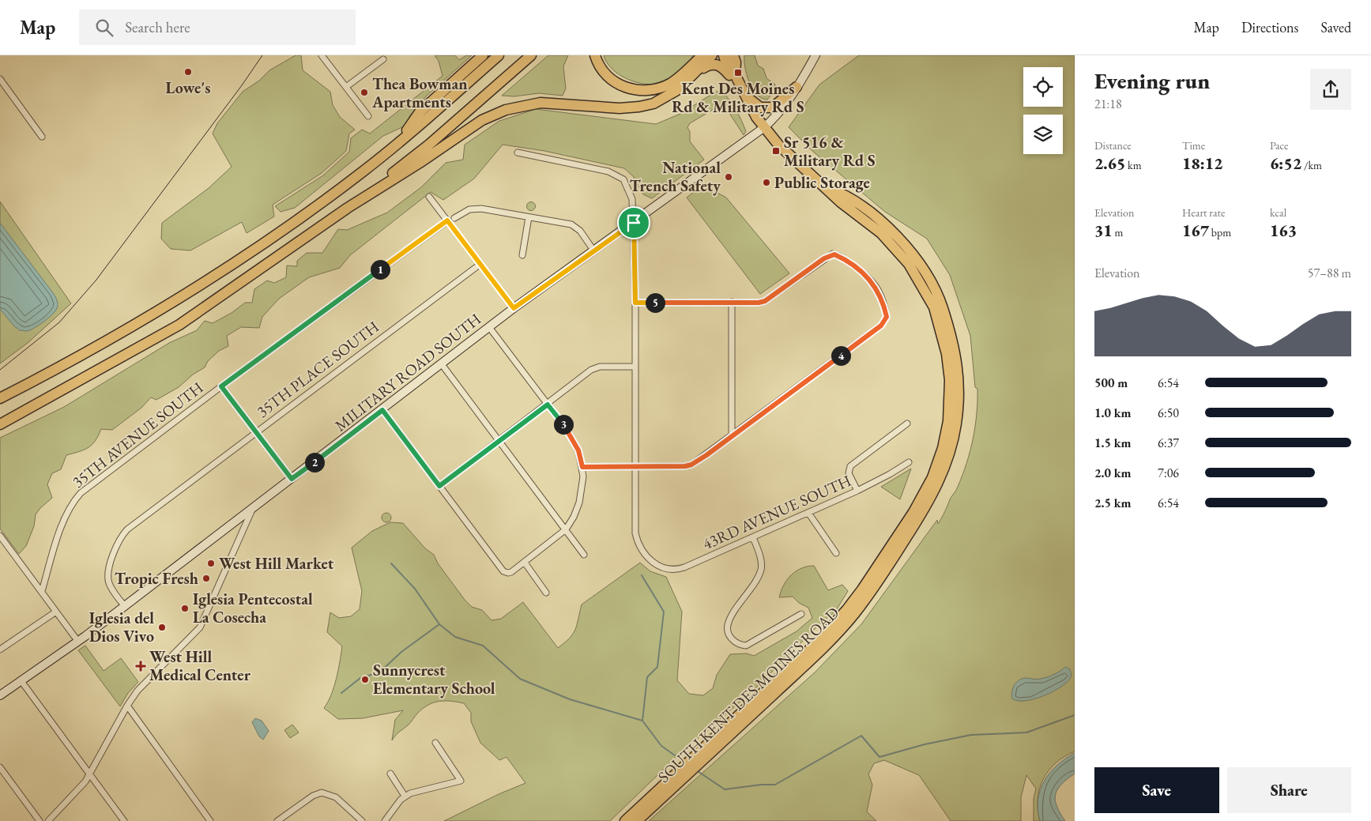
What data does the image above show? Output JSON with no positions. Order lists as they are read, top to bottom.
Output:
{
  "streets": {
    "highway": ["SOUTH KENT DES MOINES ROAD"],
    "main road": ["MILITARY ROAD SOUTH"],
    "street": ["35TH PLACE SOUTH", "35TH AVENUE SOUTH", "43RD AVENUE SOUTH"]
  },
  "crossings": [
    ["35TH PLACE SOUTH", "MILITARY ROAD SOUTH"],
    ["MILITARY ROAD SOUTH", "SOUTH KENT DES MOINES ROAD"]
  ],
  "places": {
    "other": [
      "Lowe's",
      "Thea Bowman Apartments",
      "National Trench Safety",
      "Public Storage",
      "West Hill Market",
      "Tropic Fresh",
      "Iglesia Pentecostal La Cosecha",
      "Iglesia del Dios Vivo",
      "Sunnycrest Elementary School"
    ],
    "transit": ["Kent Des Moines Rd & Military Rd S", "Sr 516 & Military Rd S"],
    "health": ["West Hill Medical Center"]
  },
  "page": {
    "header": "Map",
    "search": "Search here",
    "nav": ["Map", "Directions", "Saved"],
    "heading": ["Evening run", "21:18"],
    "stats": [
      ["Distance", "2.65 km"],
      ["Time", "18:12"],
      ["Pace", "6:52 /km"],
      ["Elevation", "31 m"],
      ["Heart rate", "167 bpm"],
      ["kcal", "163"]
    ],
    "chart": ["Elevation", "57–88 m"],
    "pins": [
      "1",
      "5",
      "4",
      "3",
      "2"
    ],
    "list": [
      {
        "name": "500 m",
        "note": "6:54"
      },
      {
        "name": "1.0 km",
        "note": "6:50"
      },
      {
        "name": "1.5 km",
        "note": "6:37"
      },
      {
        "name": "2.0 km",
        "note": "7:06"
      },
      {
        "name": "2.5 km",
        "note": "6:54"
      }
    ],
    "buttons": ["Save", "Share"]
  }
}
